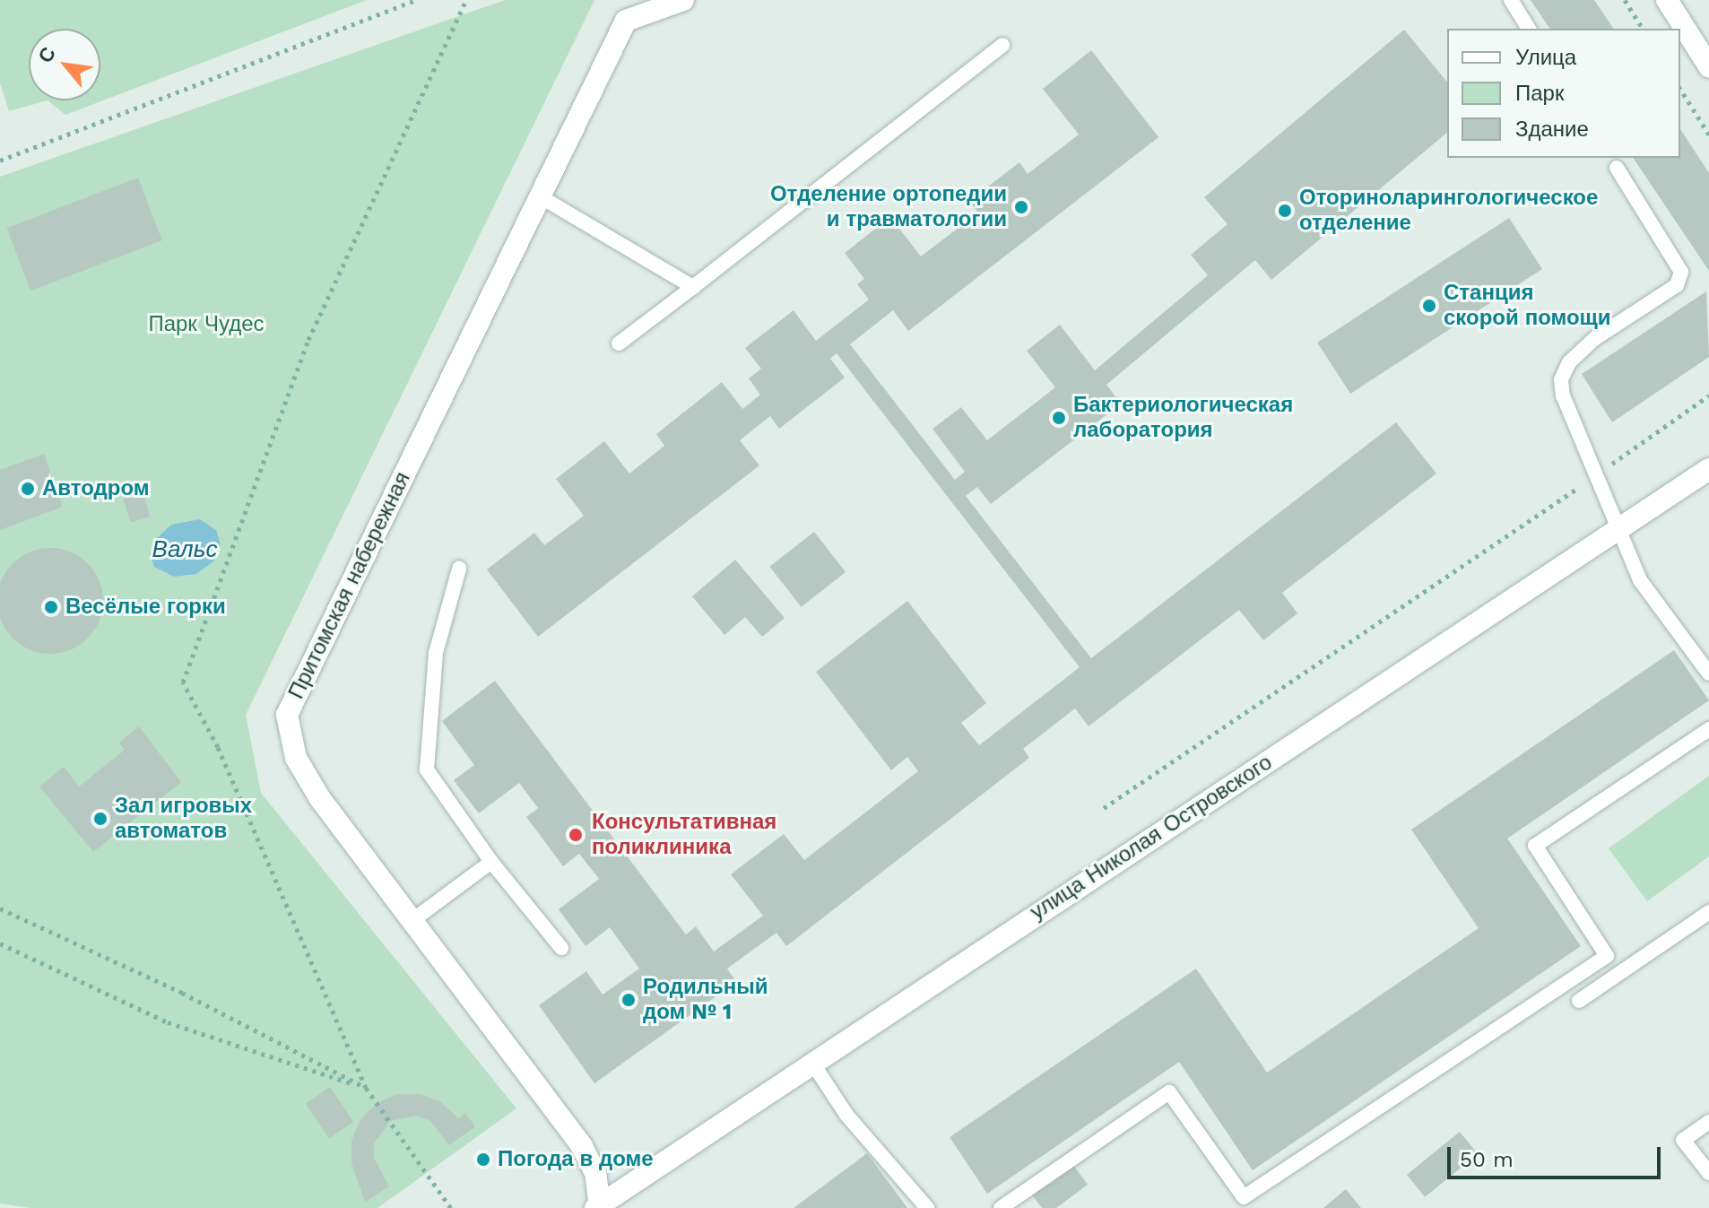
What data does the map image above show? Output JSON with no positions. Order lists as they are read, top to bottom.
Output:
{
  "streets": {
    "street": ["Притомская набережная", "улица Николая Островского"]
  },
  "crossings": [
    ["Притомская набережная", "улица Николая Островского"]
  ],
  "water": ["Вальс"],
  "parks": ["Парк Чудес"],
  "places": [
    "Отделение ортопедии и травматологии",
    "Оториноларингологическое отделение",
    "Станция скорой помощи",
    "Бактериологическая лаборатория",
    "Автодром",
    "Весёлые горки",
    "Зал игровых автоматов",
    "Консультативная поликлиника",
    "Родильный дом № 1",
    "Погода в доме"
  ],
  "legend": ["Улица", "Парк", "Здание"],
  "scale_bar": "50 m",
  "north": "top left"
}
